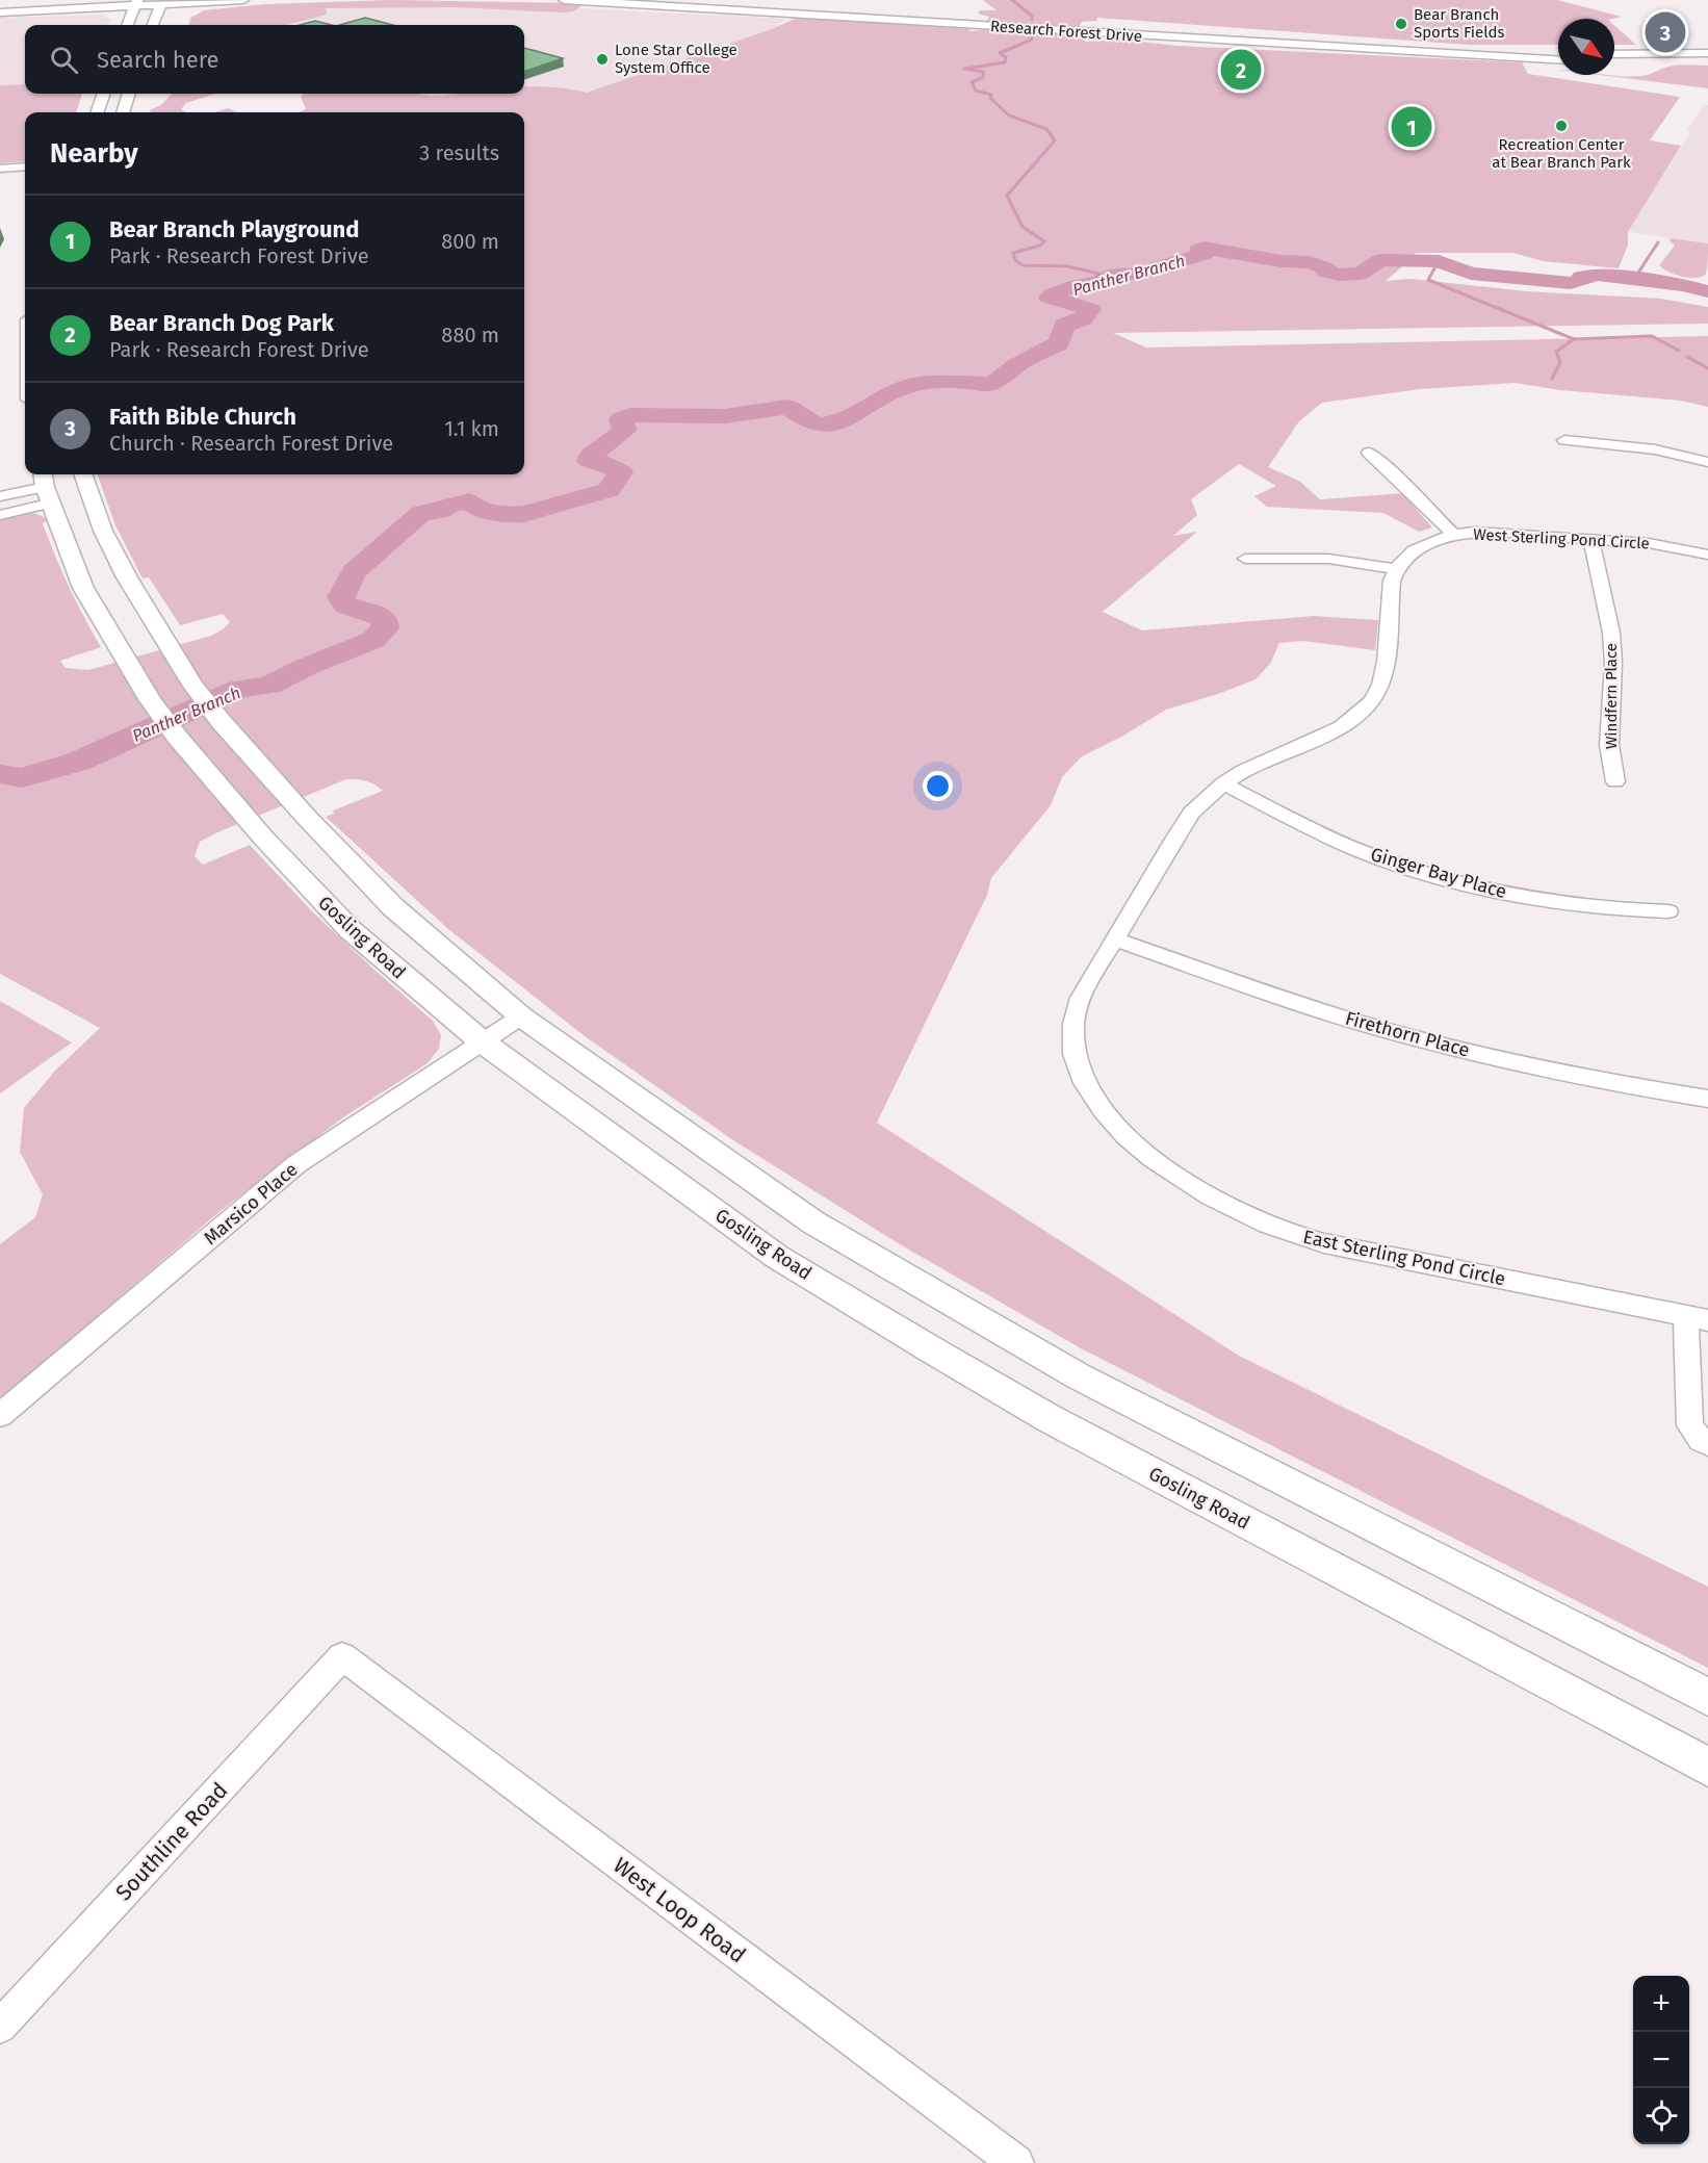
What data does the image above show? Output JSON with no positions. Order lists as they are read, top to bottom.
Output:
{
  "streets": {
    "main road": ["Research Forest Drive", "Gosling Road"],
    "street": [
      "West Sterling Pond Circle",
      "Windfern Place",
      "Ginger Bay Place",
      "Firethorn Place",
      "Marsico Place",
      "East Sterling Pond Circle",
      "Southline Road",
      "West Loop Road"
    ]
  },
  "crossings": [
    ["West Sterling Pond Circle", "Windfern Place"],
    ["Ginger Bay Place", "East Sterling Pond Circle"],
    ["Gosling Road", "Marsico Place"],
    ["Firethorn Place", "East Sterling Pond Circle"],
    ["Southline Road", "West Loop Road"]
  ],
  "water": ["Panther Branch"],
  "places": ["Bear Branch Sports Fields", "Lone Star College System Office", "Recreation Center at Bear Branch Park"],
  "north": "bottom right",
  "page": {
    "pins": ["3", "2", "1"],
    "search": "Search here",
    "heading": ["Nearby", "3 results"],
    "list": [
      {
        "mark": "1",
        "name": "Bear Branch Playground",
        "note": "Park · Research Forest Drive",
        "value": "800 m"
      },
      {
        "mark": "2",
        "name": "Bear Branch Dog Park",
        "note": "Park · Research Forest Drive",
        "value": "880 m"
      },
      {
        "mark": "3",
        "name": "Faith Bible Church",
        "note": "Church · Research Forest Drive",
        "value": "1.1 km"
      }
    ],
    "map_buttons": ["+", "−"]
  }
}
